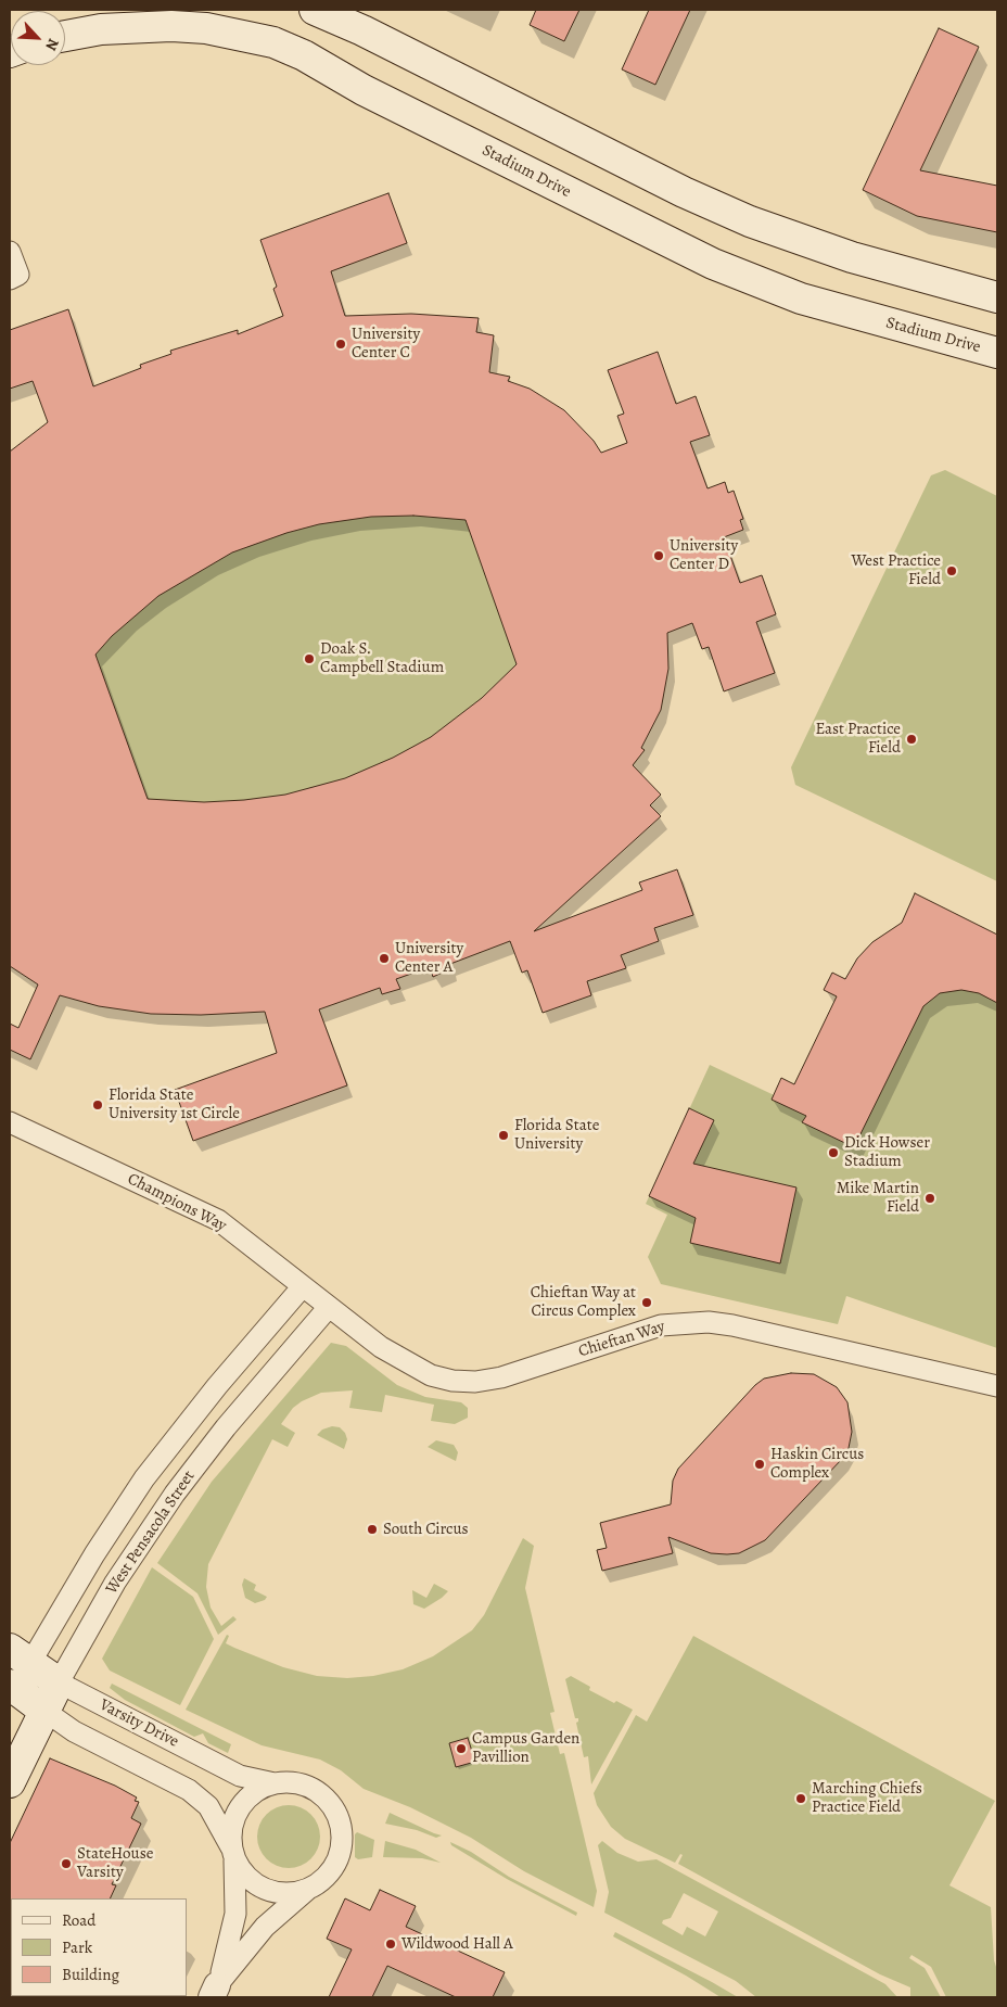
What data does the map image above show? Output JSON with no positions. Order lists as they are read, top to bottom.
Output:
{
  "streets": {
    "main road": ["Stadium Drive", "West Pensacola Street", "Varsity Drive"],
    "street": ["Champions Way", "Chieftan Way"]
  },
  "crossings": [
    ["Champions Way", "Chieftan Way"],
    ["Champions Way", "West Pensacola Street"],
    ["Chieftan Way", "West Pensacola Street"],
    ["West Pensacola Street", "Varsity Drive"]
  ],
  "places": [
    "University Center C",
    "University Center D",
    "West Practice Field",
    "Doak S. Campbell Stadium",
    "East Practice Field",
    "University Center A",
    "Florida State University 1st Circle",
    "Florida State University",
    "Dick Howser Stadium",
    "Mike Martin Field",
    "Chieftan Way at Circus Complex",
    "Haskin Circus Complex",
    "South Circus",
    "Campus Garden Pavillion",
    "Marching Chiefs Practice Field",
    "StateHouse Varsity",
    "Wildwood Hall A"
  ],
  "legend": ["Road", "Park", "Building"],
  "north": "bottom right"
}
